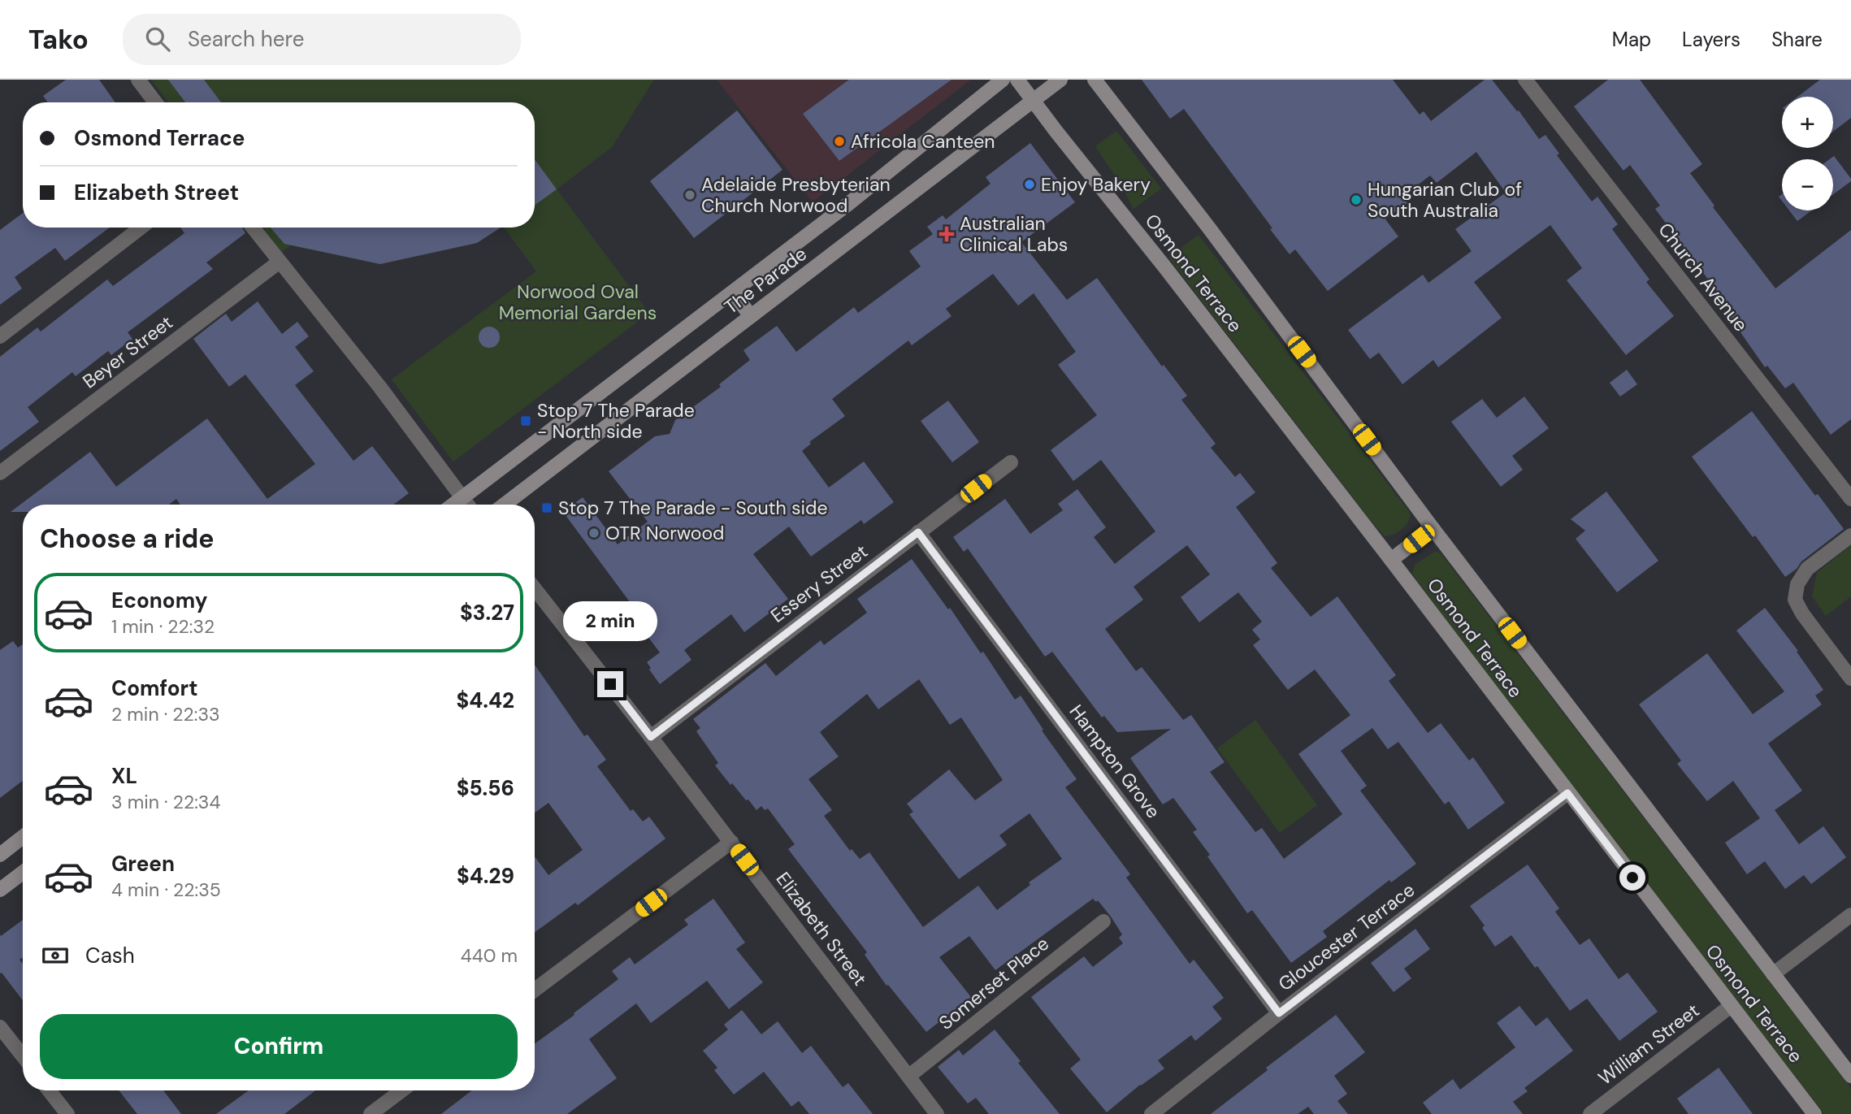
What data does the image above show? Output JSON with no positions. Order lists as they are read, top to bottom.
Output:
{
  "streets": {
    "street": [
      "Osmond Terrace",
      "Church Avenue",
      "The Parade",
      "Beyer Street",
      "Essery Street",
      "Hampton Grove",
      "Elizabeth Street",
      "Gloucester Terrace",
      "Somerset Place",
      "William Street"
    ]
  },
  "crossings": [
    ["Osmond Terrace", "The Parade"],
    ["Osmond Terrace", "Gloucester Terrace"],
    ["Osmond Terrace", "William Street"],
    ["Essery Street", "Hampton Grove"],
    ["Essery Street", "Elizabeth Street"],
    ["Hampton Grove", "Gloucester Terrace"],
    ["Elizabeth Street", "Somerset Place"]
  ],
  "parks": ["Norwood Oval Memorial Gardens"],
  "places": {
    "other": [
      "Africola Canteen",
      "Enjoy Bakery",
      "Adelaide Presbyterian Church Norwood",
      "Hungarian Club of South Australia",
      "OTR Norwood"
    ],
    "health": ["Australian Clinical Labs"],
    "transit": ["Stop 7 The Parade - North side", "Stop 7 The Parade - South side"]
  },
  "page": {
    "header": "Tako",
    "search": "Search here",
    "nav": ["Map", "Layers", "Share"],
    "map_buttons": ["+", "−"],
    "banner": ["Osmond Terrace", "Elizabeth Street"],
    "heading": "Choose a ride",
    "list": [
      {
        "name": "Economy",
        "note": "1 min · 22:32",
        "value": "$3.27"
      },
      {
        "name": "Comfort",
        "note": "2 min · 22:33",
        "value": "$4.42"
      },
      {
        "name": "XL",
        "note": "3 min · 22:34",
        "value": "$5.56"
      },
      {
        "name": "Green",
        "note": "4 min · 22:35",
        "value": "$4.29"
      }
    ],
    "bubble": "2 min",
    "pay": ["Cash", "440 m"],
    "buttons": "Confirm"
  }
}
